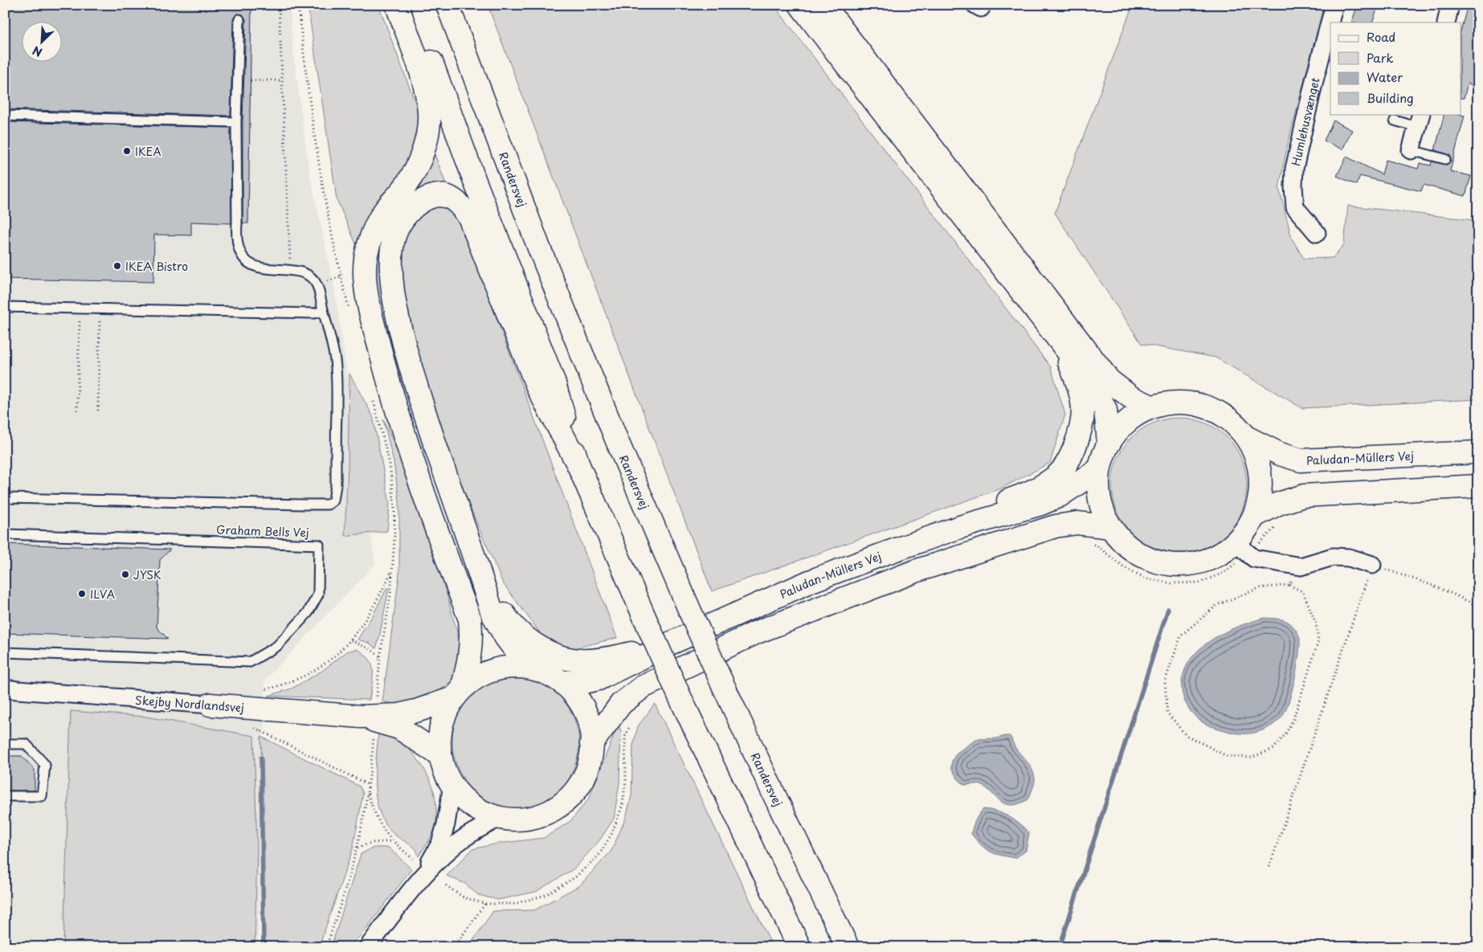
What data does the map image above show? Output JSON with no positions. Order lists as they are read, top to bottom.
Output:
{
  "streets": {
    "main road": ["Randersvej", "Paludan-Müllers Vej", "Skejby Nordlandsvej"],
    "street": ["Humlehusvænget"],
    "lane": ["Graham Bells Vej"]
  },
  "places": [
    "IKEA",
    "IKEA Bistro",
    "JYSK",
    "ILVA"
  ],
  "legend": [
    "Road",
    "Park",
    "Water",
    "Building"
  ],
  "north": "bottom left"
}
